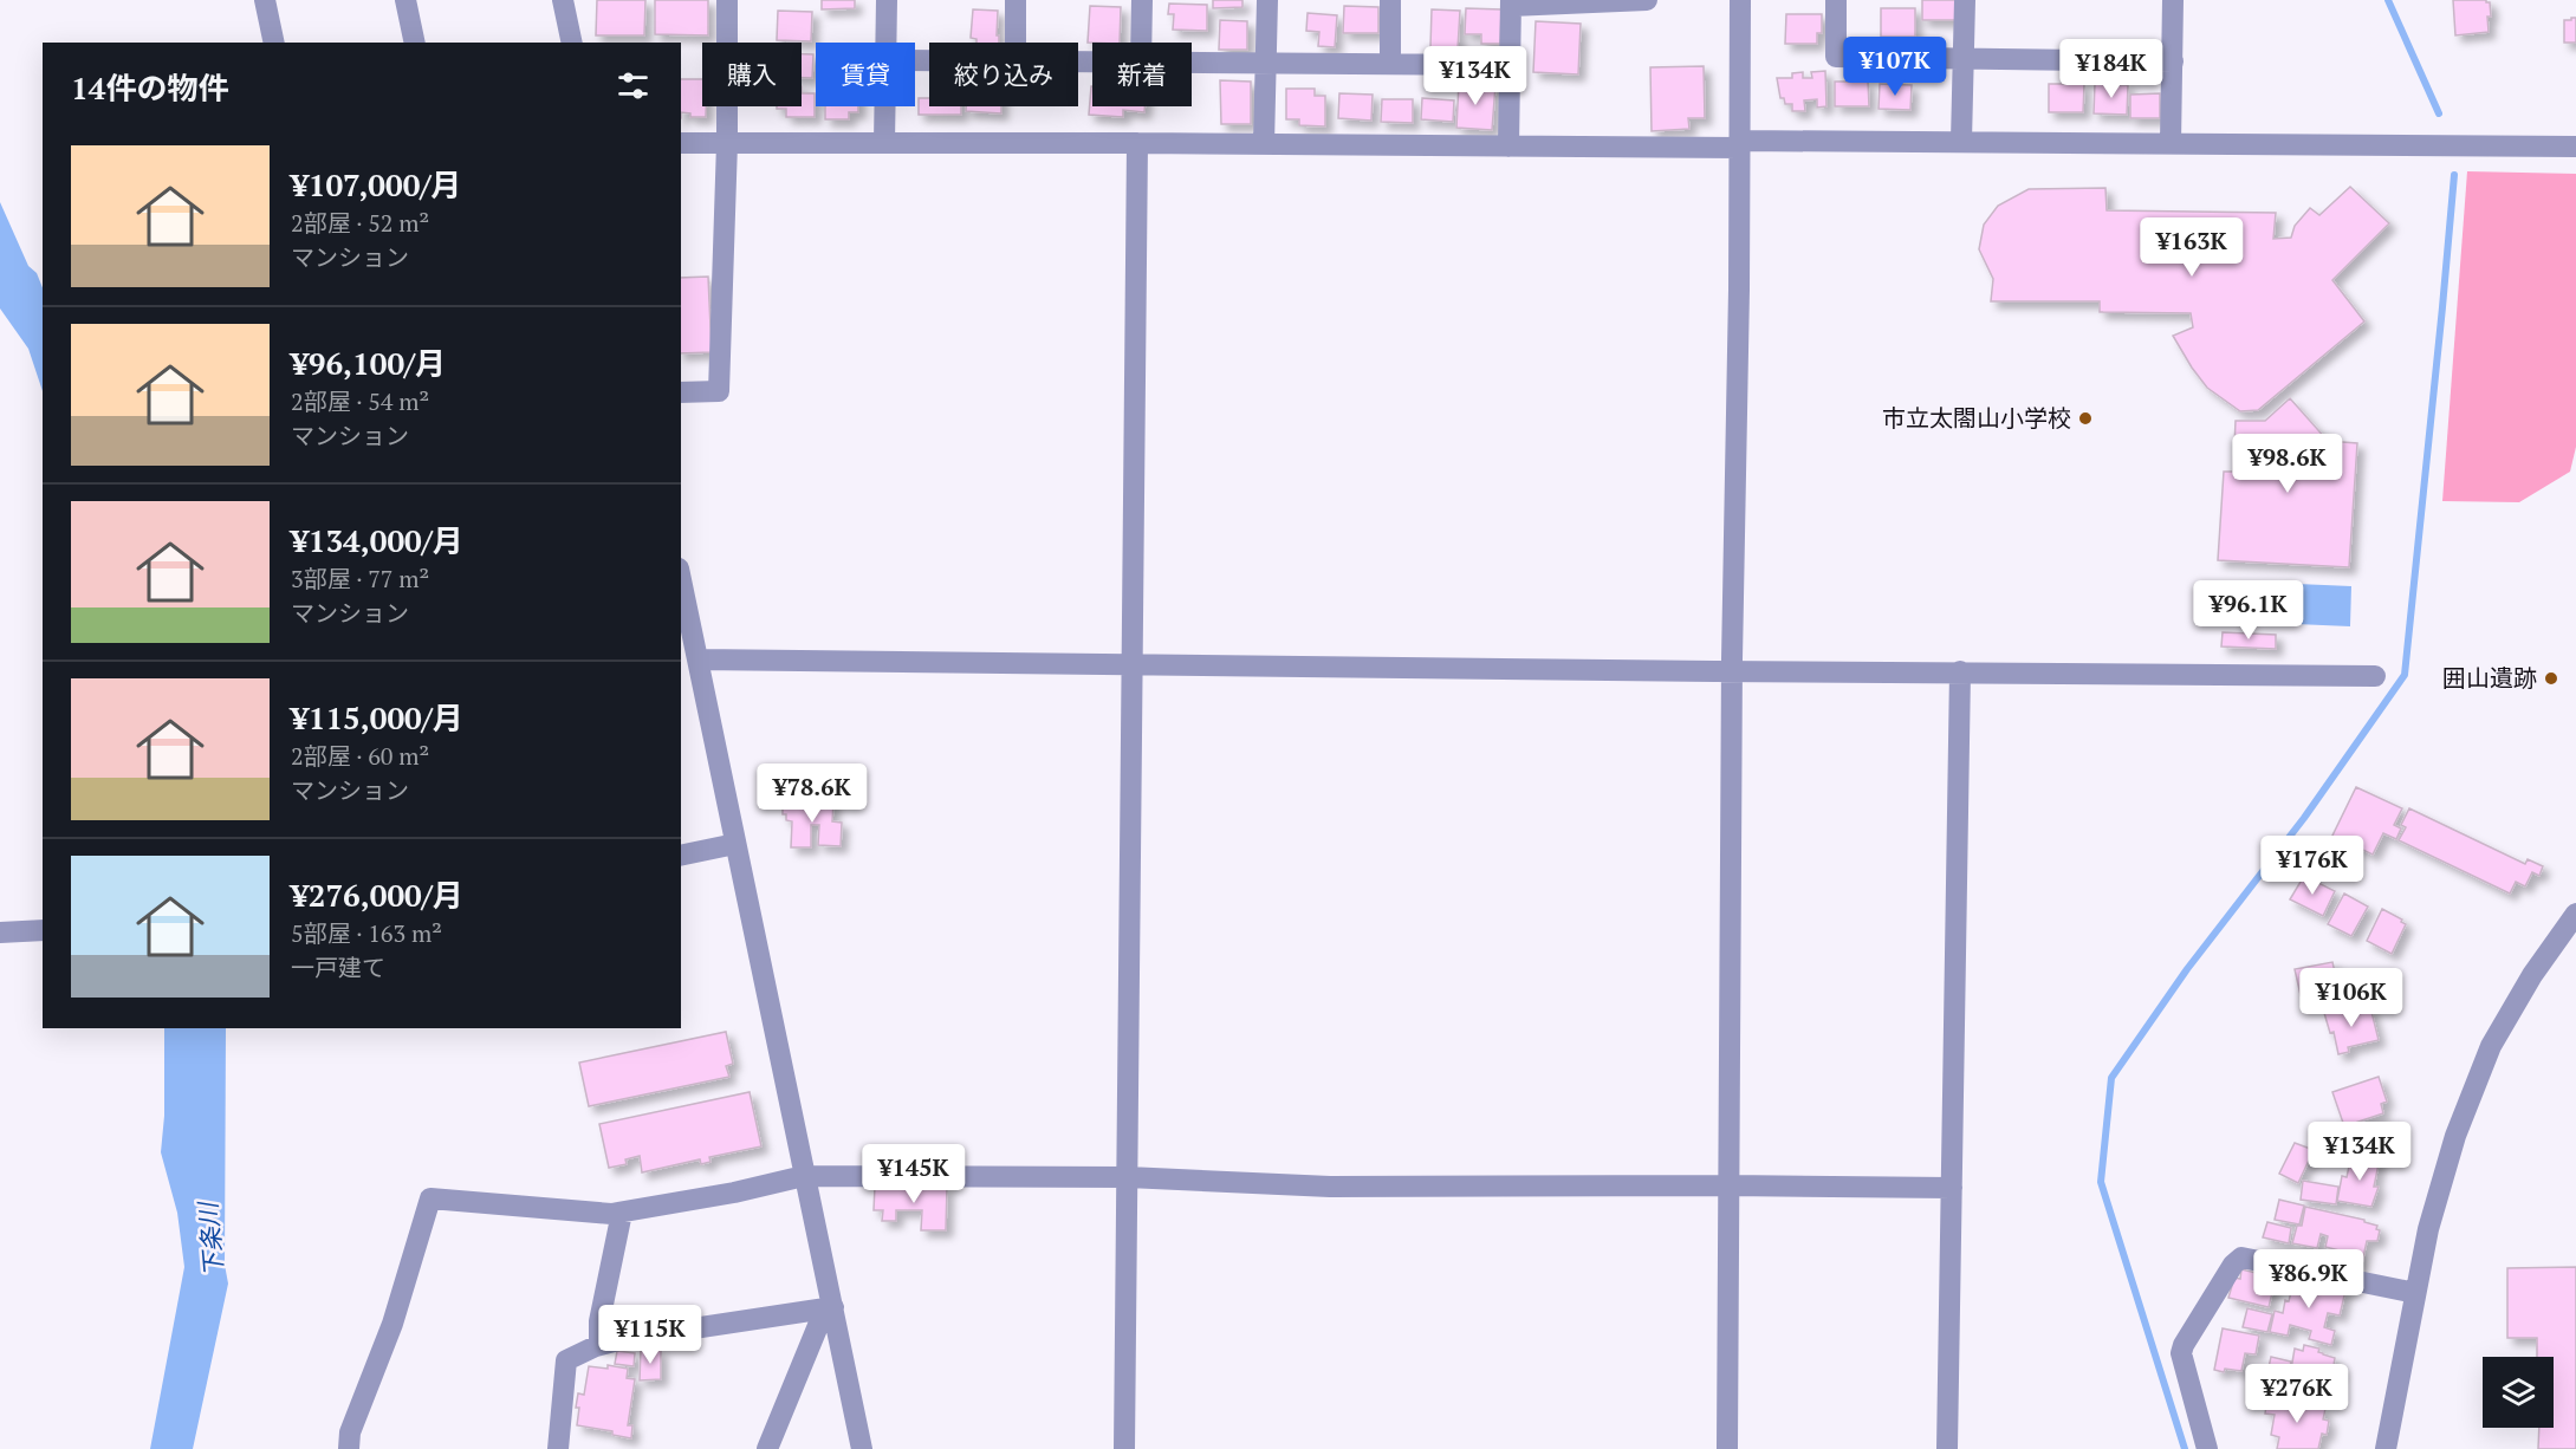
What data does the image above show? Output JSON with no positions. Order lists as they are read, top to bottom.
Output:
{
  "water": ["下条川"],
  "places": ["市立太閤山小学校", "囲山遺跡"],
  "page": {
    "price": [
      "¥107K",
      "¥184K",
      "¥134K",
      "¥163K",
      "¥98.6K",
      "¥96.1K",
      "¥78.6K",
      "¥176K",
      "¥106K",
      "¥134K",
      "¥145K",
      "¥86.9K",
      "¥115K",
      "¥276K"
    ],
    "chip": [
      "購入",
      "賃貸",
      "絞り込み",
      "新着"
    ],
    "heading": "14件の物件",
    "list": [
      {
        "name": "¥107,000/月",
        "note": "2部屋 · 52 m² · マンション"
      },
      {
        "name": "¥96,100/月",
        "note": "2部屋 · 54 m² · マンション"
      },
      {
        "name": "¥134,000/月",
        "note": "3部屋 · 77 m² · マンション"
      },
      {
        "name": "¥115,000/月",
        "note": "2部屋 · 60 m² · マンション"
      },
      {
        "name": "¥276,000/月",
        "note": "5部屋 · 163 m² · 一戸建て"
      }
    ]
  }
}
